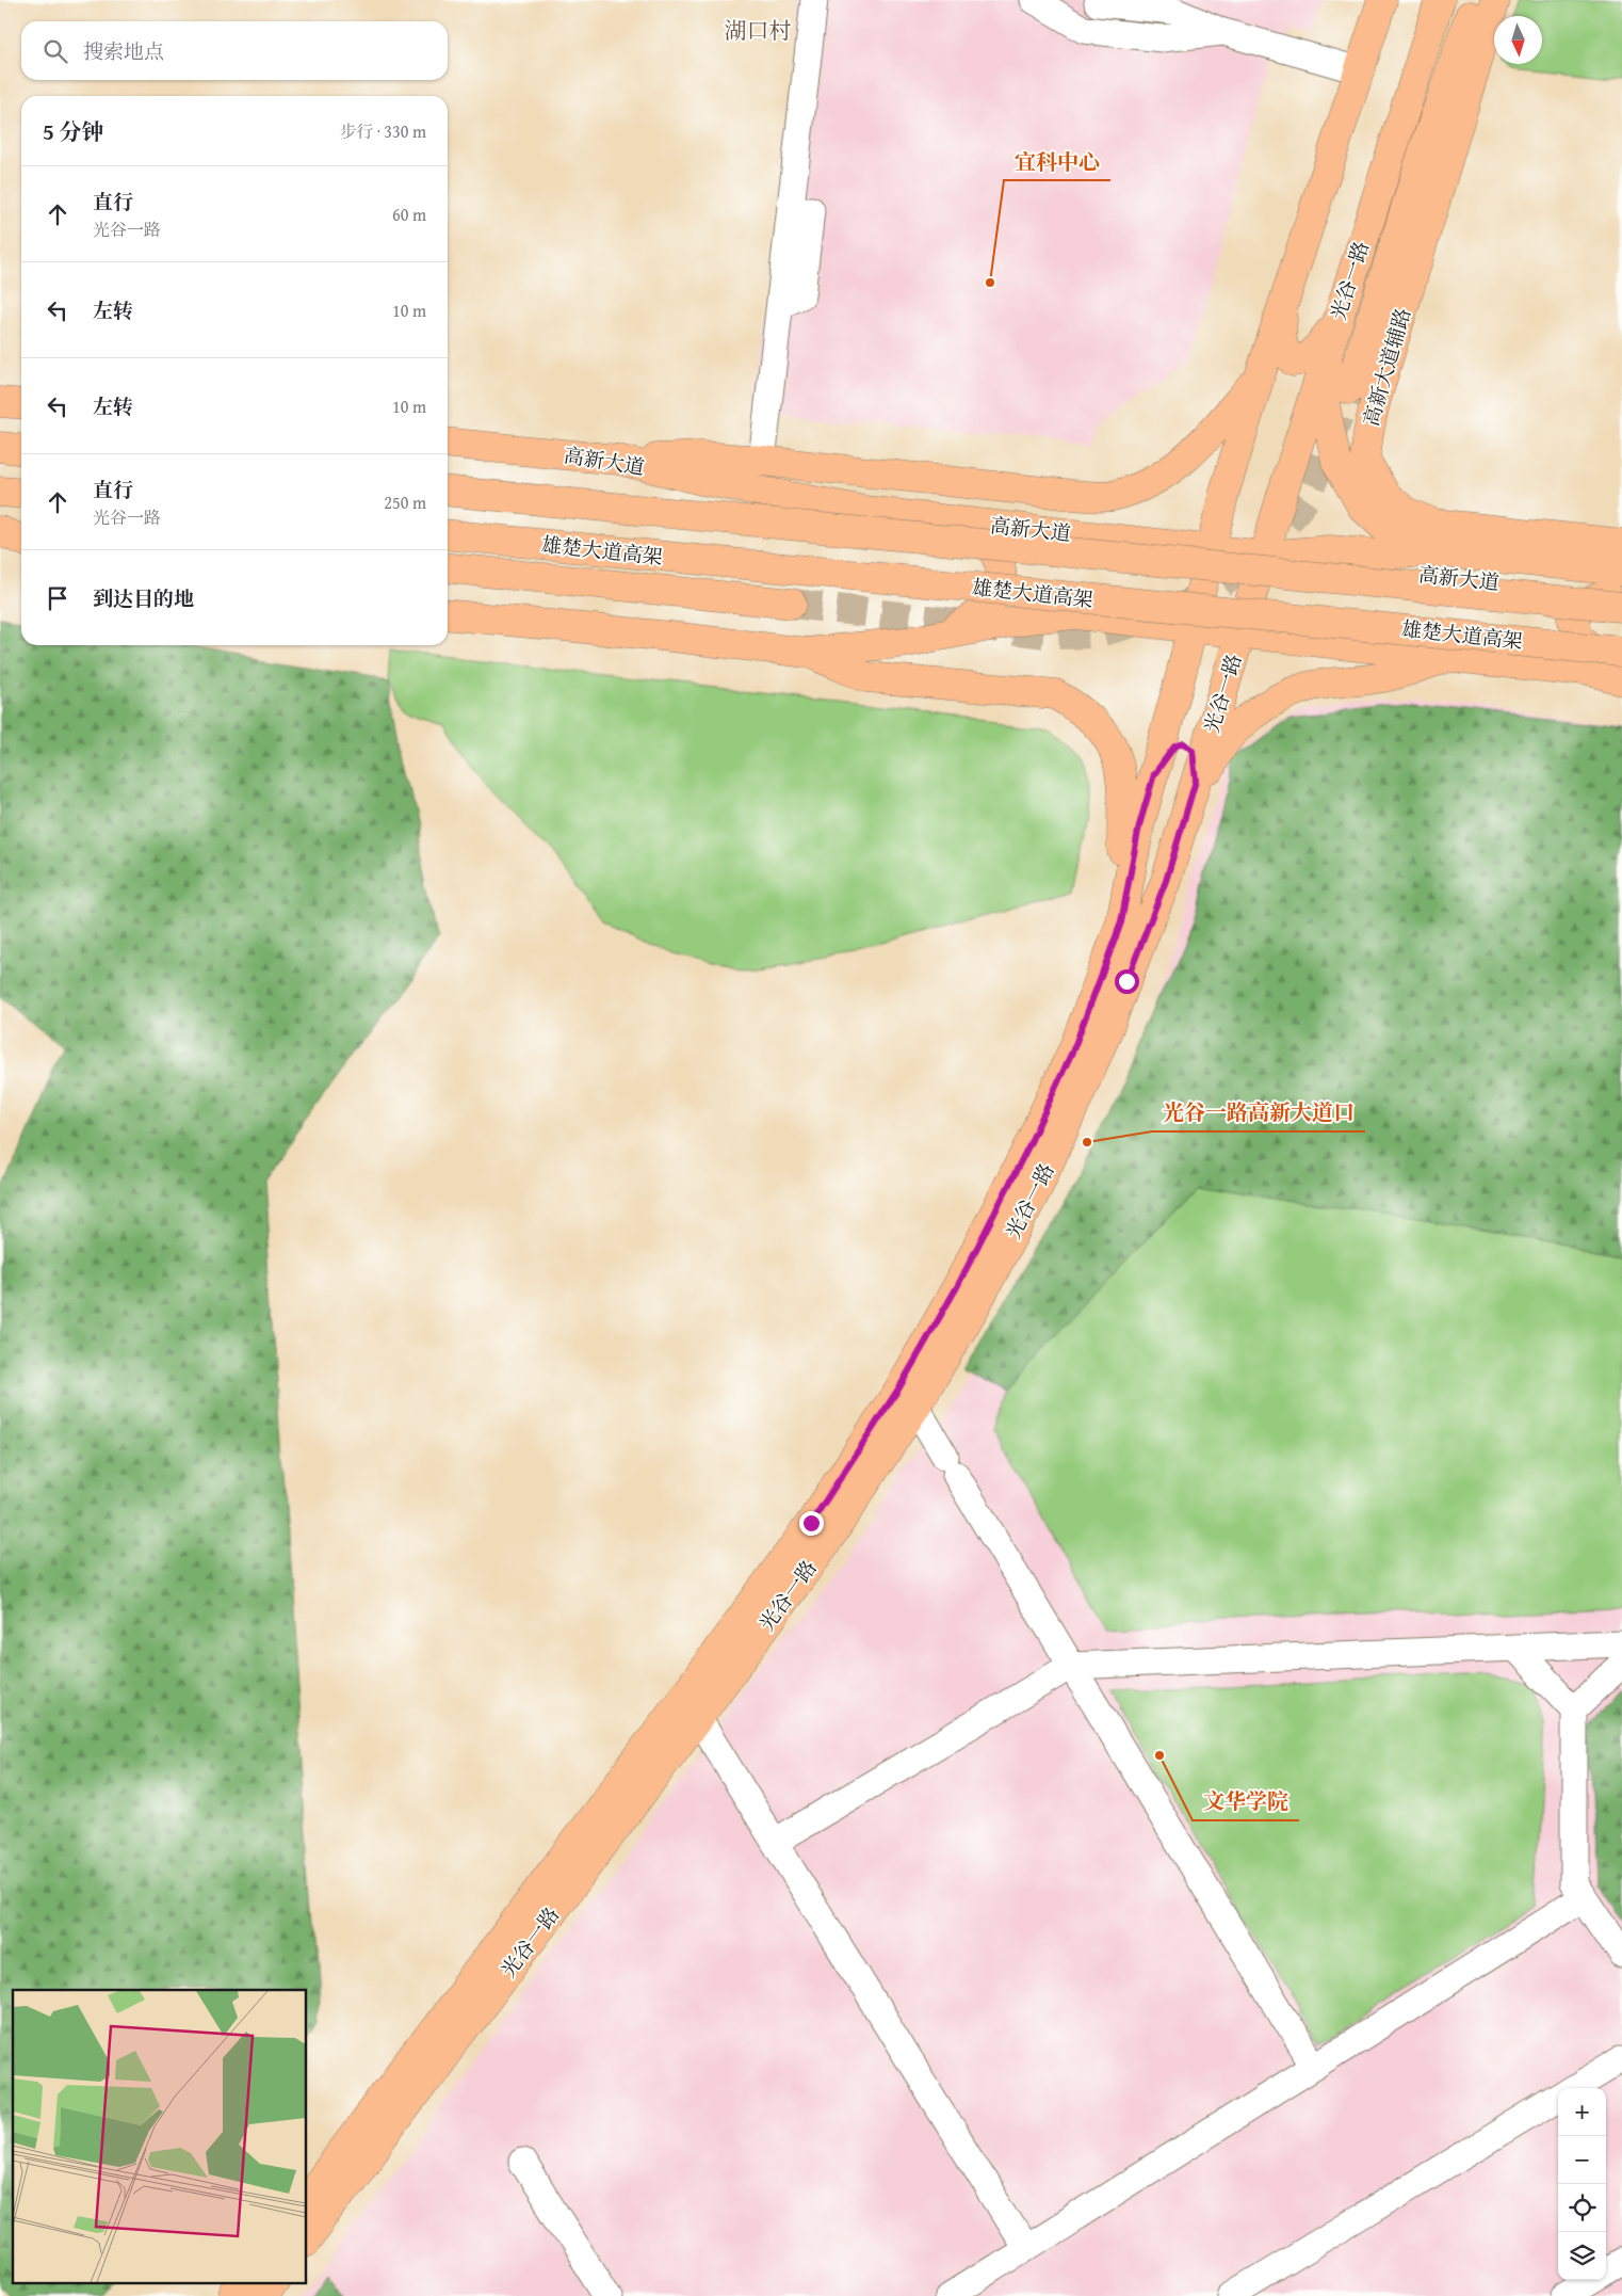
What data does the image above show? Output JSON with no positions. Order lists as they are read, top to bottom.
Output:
{
  "streets": {
    "main road": [
      "光谷一路",
      "高新大道辅路",
      "高新大道",
      "雄楚大道高架"
    ]
  },
  "crossings": [
    ["光谷一路", "高新大道"]
  ],
  "districts": ["湖口村"],
  "places": ["宜科中心", "光谷一路高新大道口", "文华学院"],
  "north": "bottom",
  "page": {
    "search": "搜索地点",
    "heading": ["5 分钟", "步行 · 330 m"],
    "list": [
      ["直行", "光谷一路", "60 m"],
      ["左转", "10 m"],
      ["左转", "10 m"],
      ["直行", "光谷一路", "250 m"],
      "到达目的地"
    ],
    "map_buttons": ["+", "−"]
  }
}
